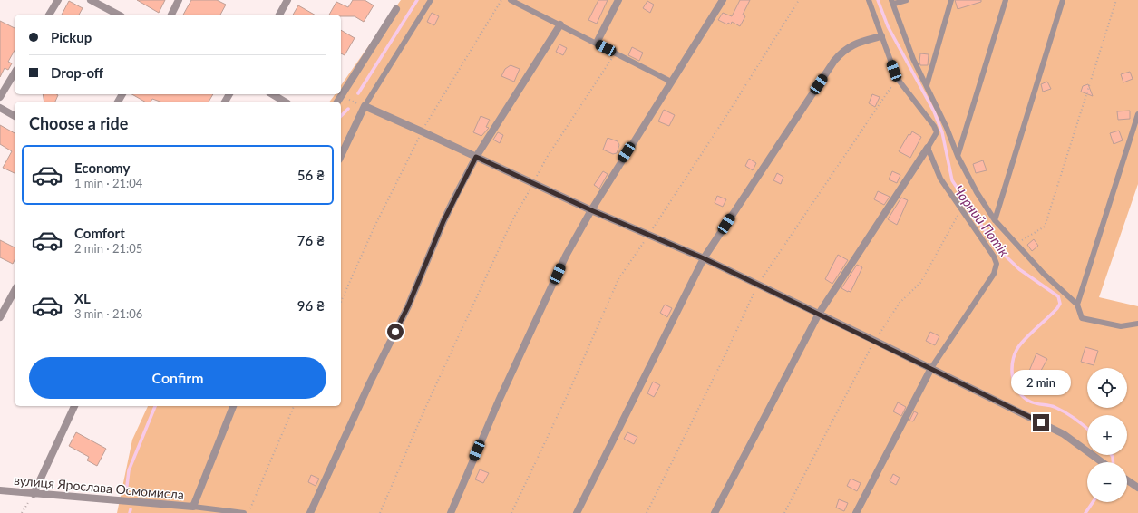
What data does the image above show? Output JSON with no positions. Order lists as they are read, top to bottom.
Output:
{
  "streets": {
    "street": ["вулиця Ярослава Осмомисла"]
  },
  "water": ["Чорний Потік"],
  "page": {
    "banner": ["Pickup", "Drop-off"],
    "heading": "Choose a ride",
    "list": [
      {
        "name": "Economy",
        "note": "1 min · 21:04",
        "value": "56 ₴"
      },
      {
        "name": "Comfort",
        "note": "2 min · 21:05",
        "value": "76 ₴"
      },
      {
        "name": "XL",
        "note": "3 min · 21:06",
        "value": "96 ₴"
      }
    ],
    "buttons": "Confirm",
    "map_buttons": ["+", "−"],
    "bubble": "2 min"
  }
}
